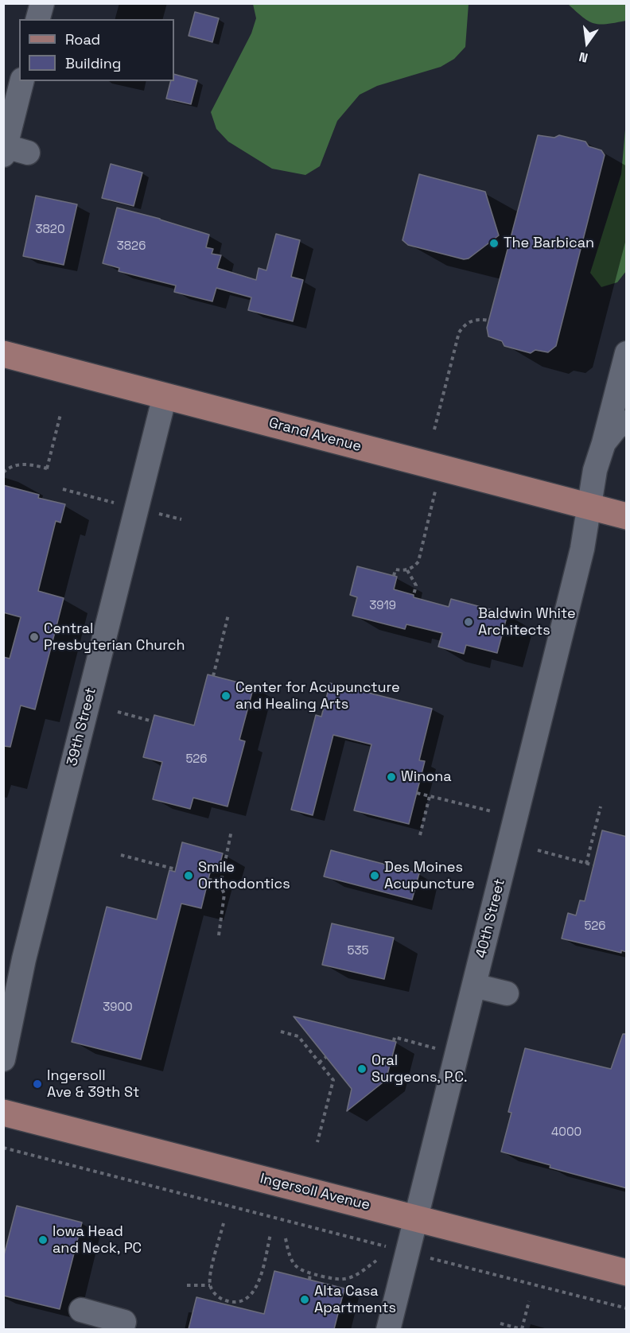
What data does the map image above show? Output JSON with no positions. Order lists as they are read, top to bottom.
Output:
{
  "streets": {
    "main road": ["Grand Avenue", "Ingersoll Avenue"],
    "street": ["39th Street", "40th Street"]
  },
  "crossings": [
    ["Grand Avenue", "39th Street"],
    ["Grand Avenue", "40th Street"],
    ["40th Street", "Ingersoll Avenue"]
  ],
  "places": [
    "The Barbican",
    "Baldwin White Architects",
    "Central Presbyterian Church",
    "Center for Acupuncture and Healing Arts",
    "Winona",
    "Smile Orthodontics",
    "Des Moines Acupuncture",
    "Oral Surgeons, P.C.",
    "Ingersoll Ave & 39th St",
    "Iowa Head and Neck, PC",
    "Alta Casa Apartments"
  ],
  "house_numbers": [
    "3820",
    "3826",
    "3919",
    "526",
    "526",
    "535",
    "3900",
    "4000"
  ],
  "legend": ["Road", "Building"],
  "north": "bottom"
}
